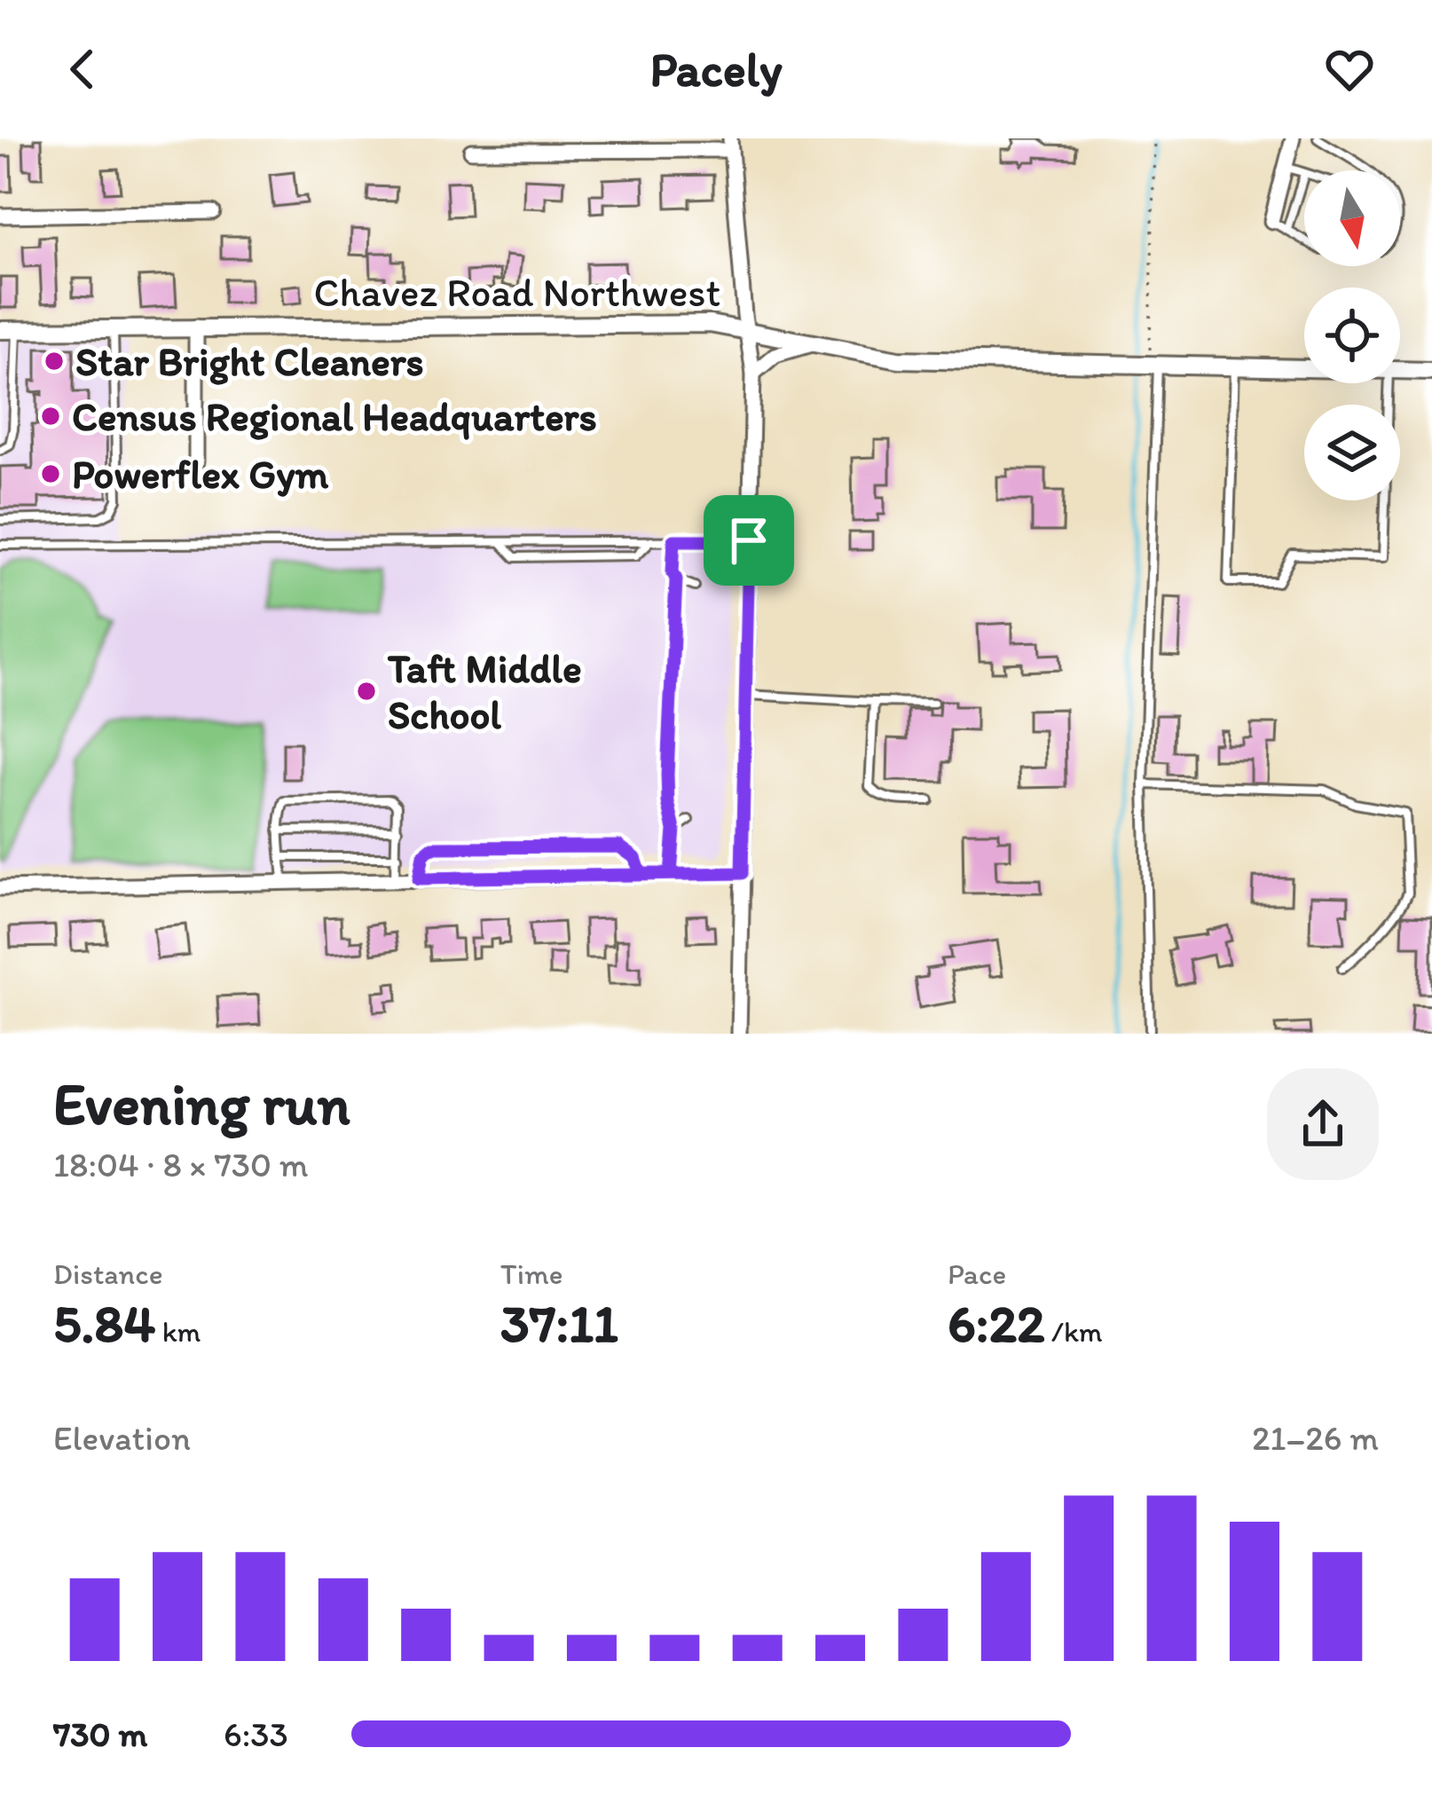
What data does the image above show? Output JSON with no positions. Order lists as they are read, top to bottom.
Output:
{
  "streets": {
    "street": ["Chavez Road Northwest"]
  },
  "places": [
    "Star Bright Cleaners",
    "Census Regional Headquarters",
    "Powerflex Gym",
    "Taft Middle School"
  ],
  "north": "bottom",
  "page": {
    "header": "Pacely",
    "heading": ["Evening run", "18:04 · 8 × 730 m"],
    "stats": [
      ["Distance", "5.84 km"],
      ["Time", "37:11"],
      ["Pace", "6:22 /km"]
    ],
    "chart": ["Elevation", "21–26 m"],
    "list": [
      {
        "name": "730 m",
        "note": "6:33"
      }
    ]
  }
}
